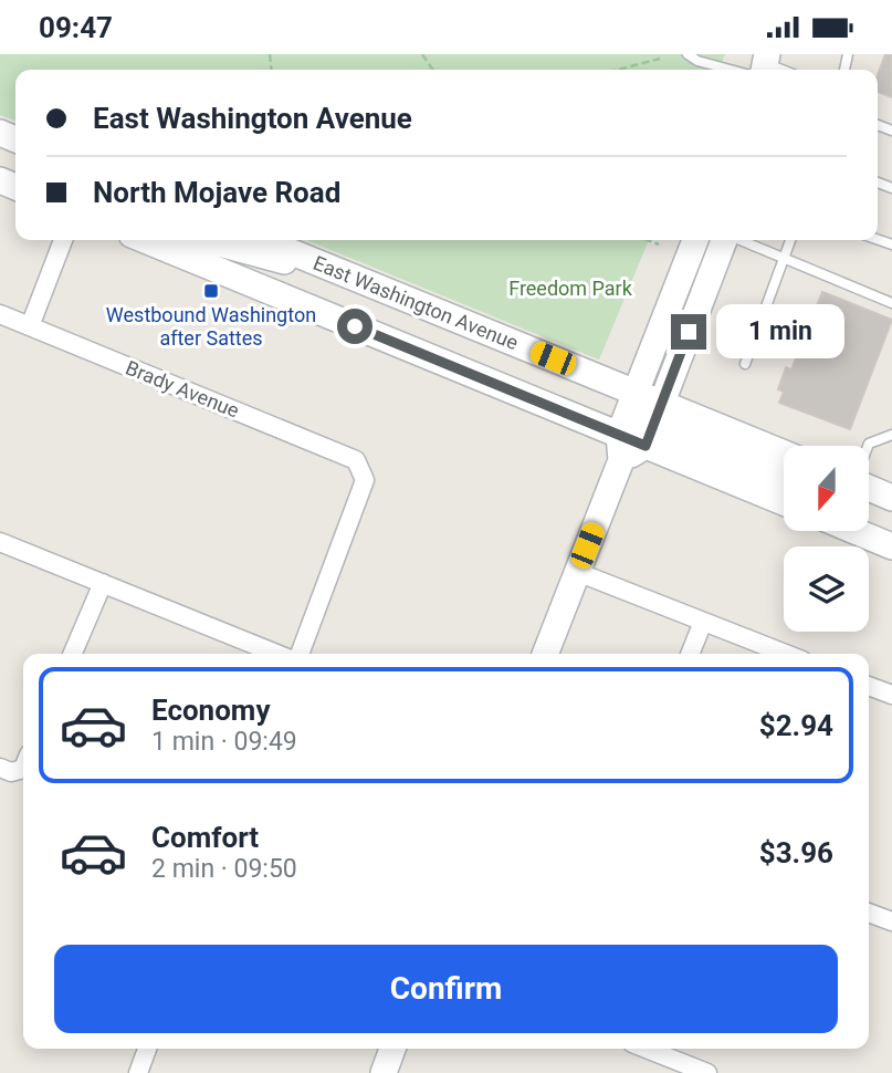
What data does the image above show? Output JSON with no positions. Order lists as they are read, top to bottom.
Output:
{
  "streets": {
    "main road": ["East Washington Avenue"],
    "street": ["Brady Avenue"]
  },
  "parks": ["Freedom Park"],
  "places": {
    "transit": ["Westbound Washington after Sattes"]
  },
  "north": "bottom",
  "page": {
    "status": "09:47",
    "banner": ["East Washington Avenue", "North Mojave Road"],
    "bubble": "1 min",
    "list": [
      {
        "name": "Economy",
        "note": "1 min · 09:49",
        "value": "$2.94"
      },
      {
        "name": "Comfort",
        "note": "2 min · 09:50",
        "value": "$3.96"
      }
    ],
    "buttons": "Confirm"
  }
}
